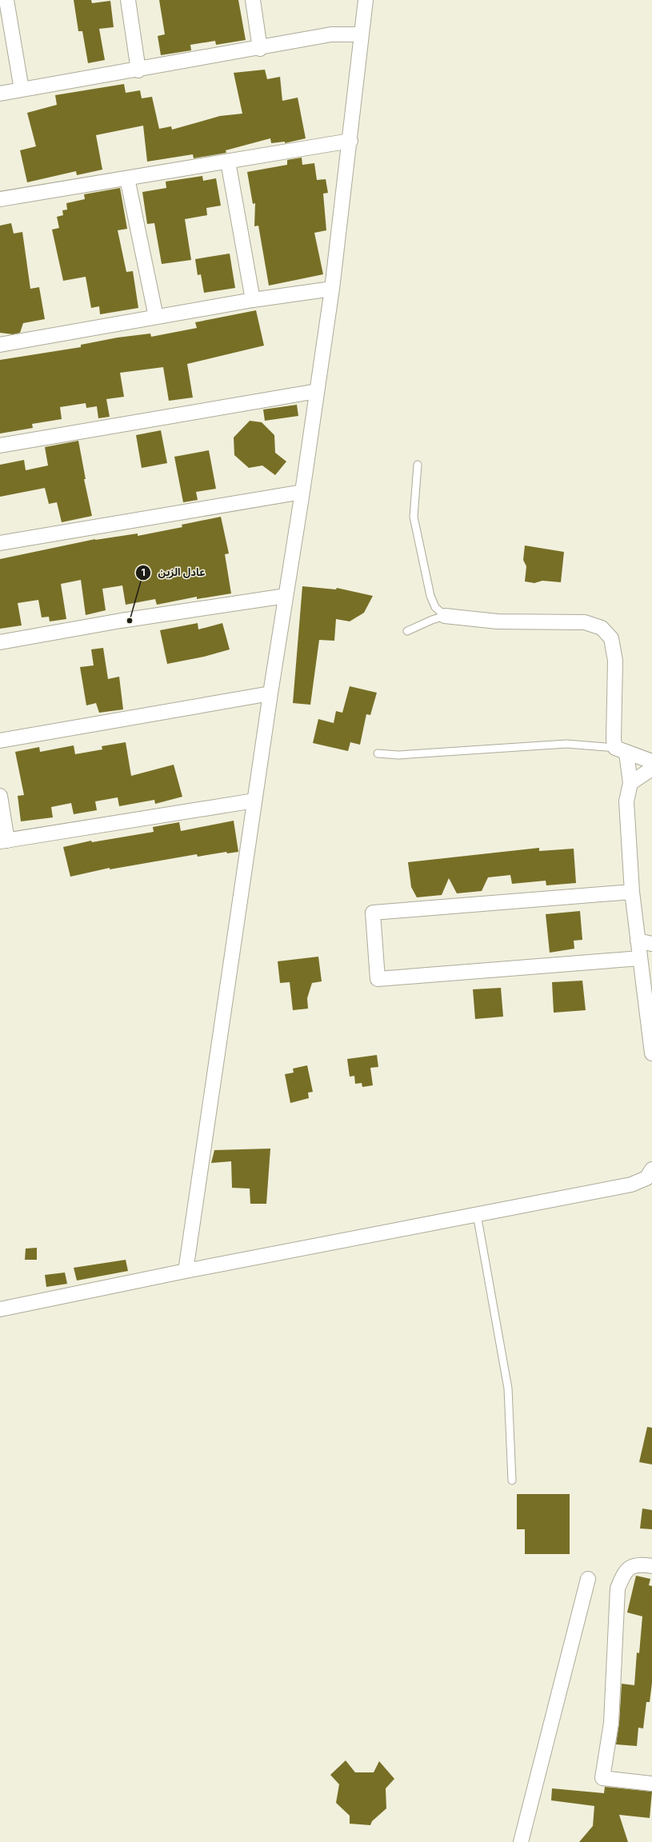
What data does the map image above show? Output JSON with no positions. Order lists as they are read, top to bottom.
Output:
{
  "places": ["عادل الزين"]
}
